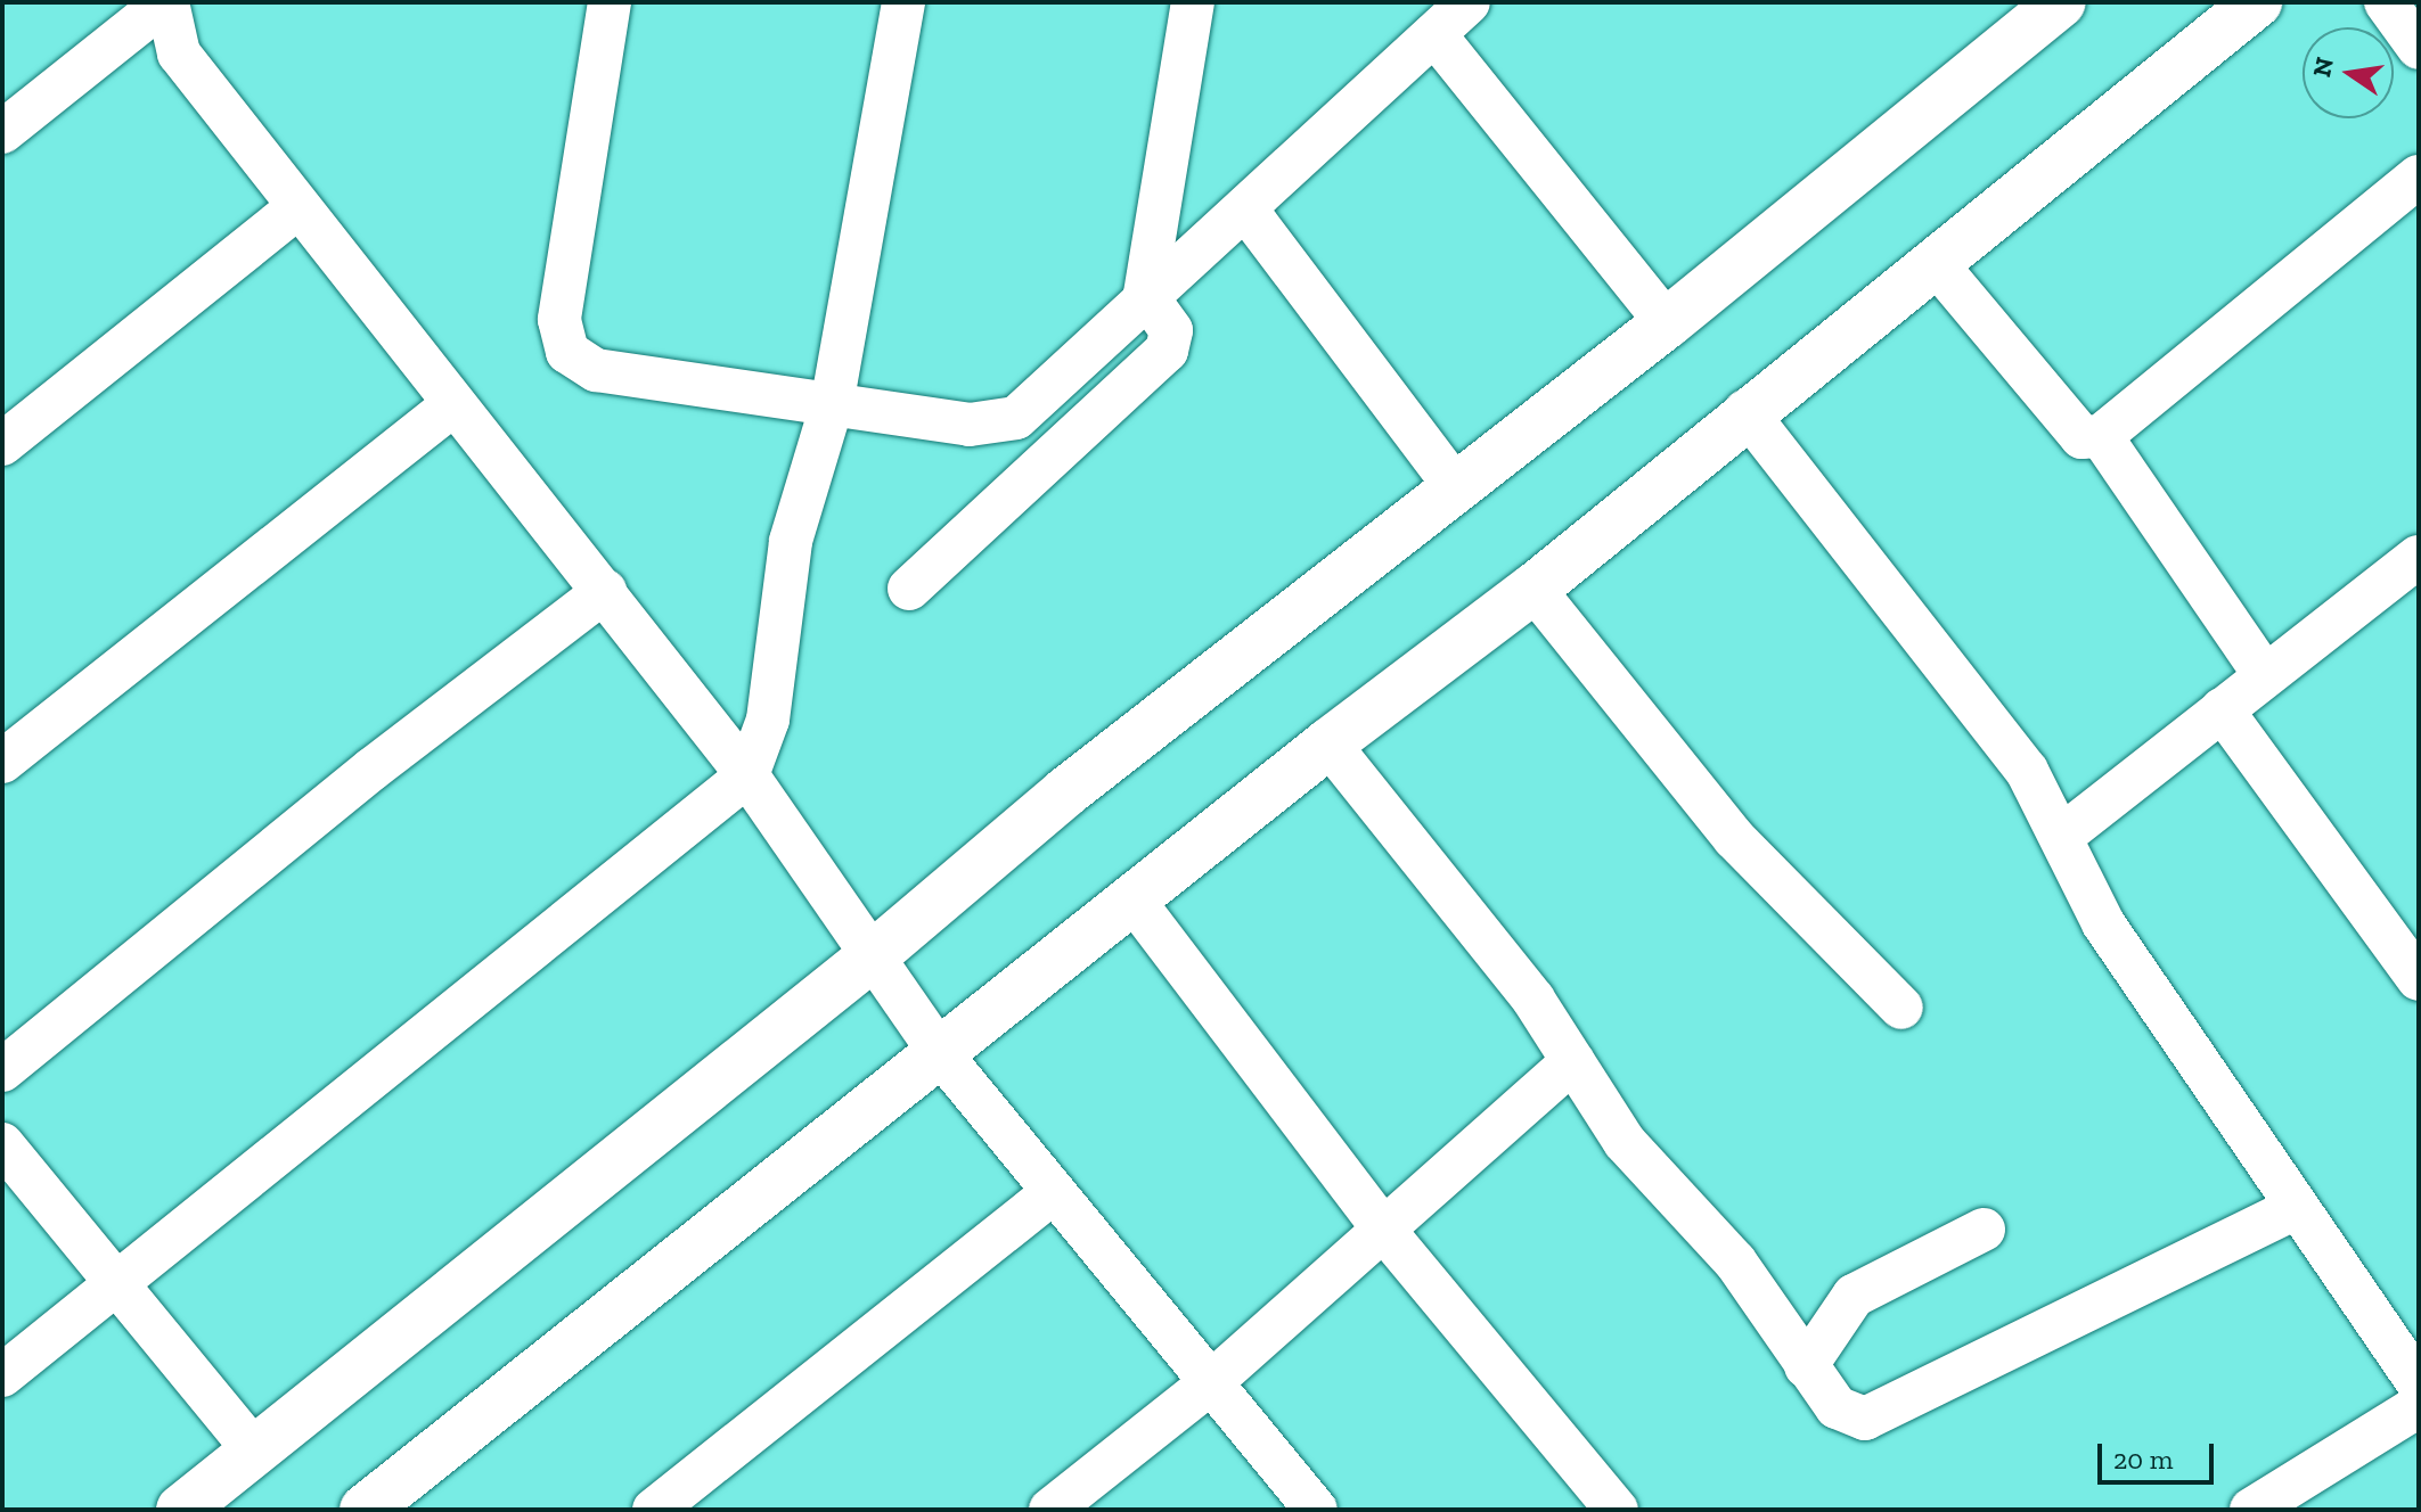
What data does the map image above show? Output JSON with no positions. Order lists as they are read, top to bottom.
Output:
{
  "scale_bar": "20 m",
  "north": "left"
}
